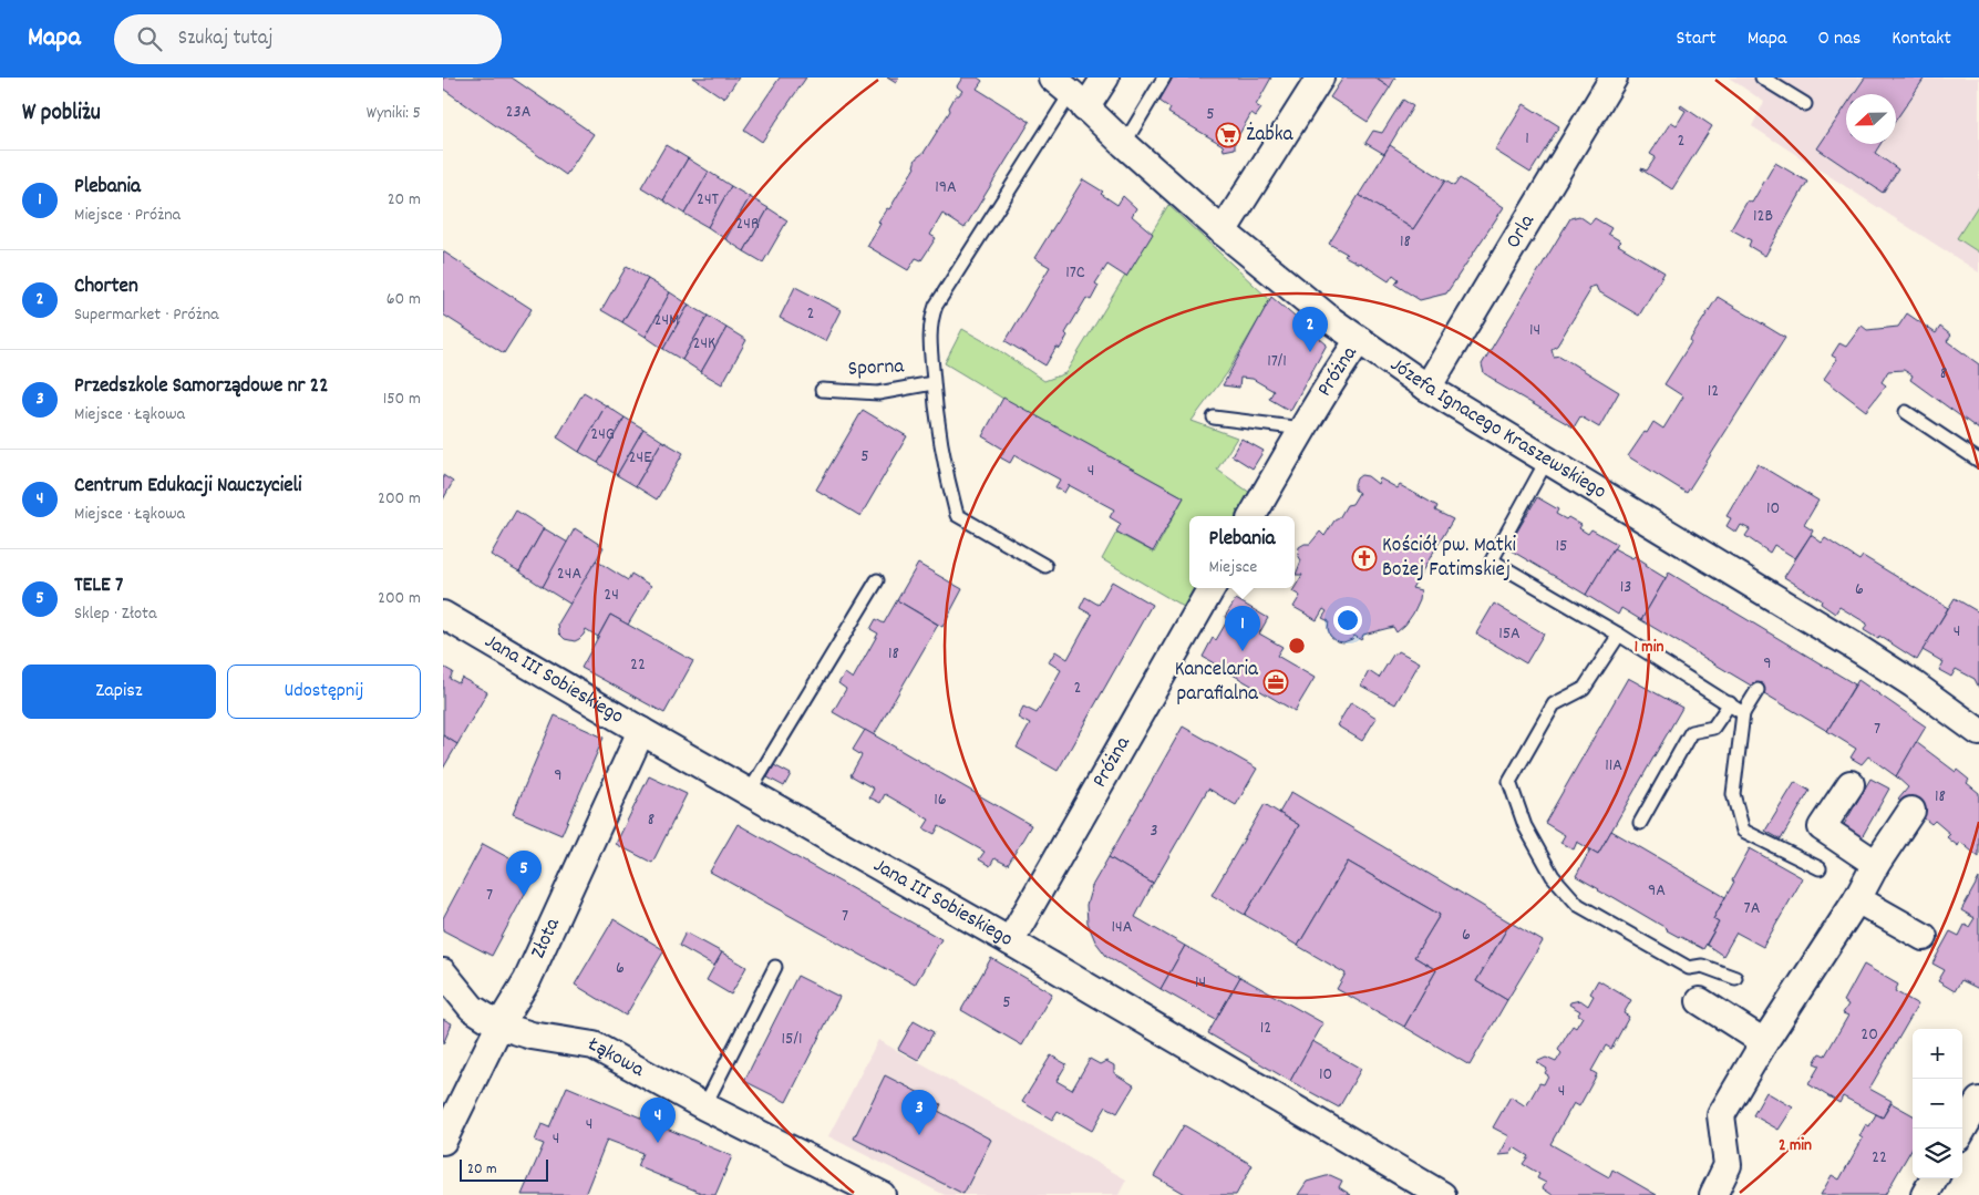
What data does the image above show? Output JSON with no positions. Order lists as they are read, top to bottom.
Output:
{
  "streets": {
    "street": [
      "Orla",
      "Próżna",
      "Józefa Ignacego Kraszewskiego",
      "Jana III Sobieskiego",
      "Złota",
      "Łąkowa"
    ],
    "lane": ["Sporna"]
  },
  "crossings": [
    ["Orla", "Józefa Ignacego Kraszewskiego"],
    ["Próżna", "Józefa Ignacego Kraszewskiego"],
    ["Próżna", "Jana III Sobieskiego"],
    ["Jana III Sobieskiego", "Złota"],
    ["Złota", "Łąkowa"]
  ],
  "places": {
    "supermarket": ["Żabka"],
    "church": ["Kościół pw. Matki Bożej Fatimskiej"],
    "office": ["Kancelaria parafialna"]
  },
  "house_numbers": [
    "23A",
    "5",
    "1",
    "2",
    "19A",
    "24T",
    "12B",
    "24R",
    "18",
    "17C",
    "2",
    "24M",
    "14",
    "24K",
    "17/1",
    "8",
    "12",
    "24G",
    "5",
    "24E",
    "4",
    "10",
    "15",
    "24A",
    "13",
    "6",
    "24",
    "4",
    "15A",
    "18",
    "9",
    "22",
    "2",
    "7",
    "11A",
    "9",
    "18",
    "16",
    "8",
    "3",
    "9A",
    "7",
    "7A",
    "7",
    "14A",
    "6",
    "6",
    "14",
    "5",
    "12",
    "20",
    "15/1",
    "10",
    "4",
    "4",
    "4",
    "22"
  ],
  "scale_bar": "20 m",
  "north": "left",
  "page": {
    "header": "Mapa",
    "search": "Szukaj tutaj",
    "nav": [
      "Start",
      "Mapa",
      "O nas",
      "Kontakt"
    ],
    "heading": ["W pobliżu", "Wyniki: 5"],
    "list": [
      {
        "mark": "1",
        "name": "Plebania",
        "note": "Miejsce · Próżna",
        "value": "20 m"
      },
      {
        "mark": "2",
        "name": "Chorten",
        "note": "Supermarket · Próżna",
        "value": "60 m"
      },
      {
        "mark": "3",
        "name": "Przedszkole Samorządowe nr 22",
        "note": "Miejsce · Łąkowa",
        "value": "150 m"
      },
      {
        "mark": "4",
        "name": "Centrum Edukacji Nauczycieli",
        "note": "Miejsce · Łąkowa",
        "value": "200 m"
      },
      {
        "mark": "5",
        "name": "TELE 7",
        "note": "Sklep · Złota",
        "value": "200 m"
      }
    ],
    "pins": [
      "2",
      "1",
      "5",
      "3",
      "4"
    ],
    "popup": ["Plebania", "Miejsce"],
    "buttons": ["Zapisz", "Udostępnij"],
    "map_buttons": ["+", "−"],
    "scale": "20 m"
  },
  "rings": ["1 min", "2 min"]
}
